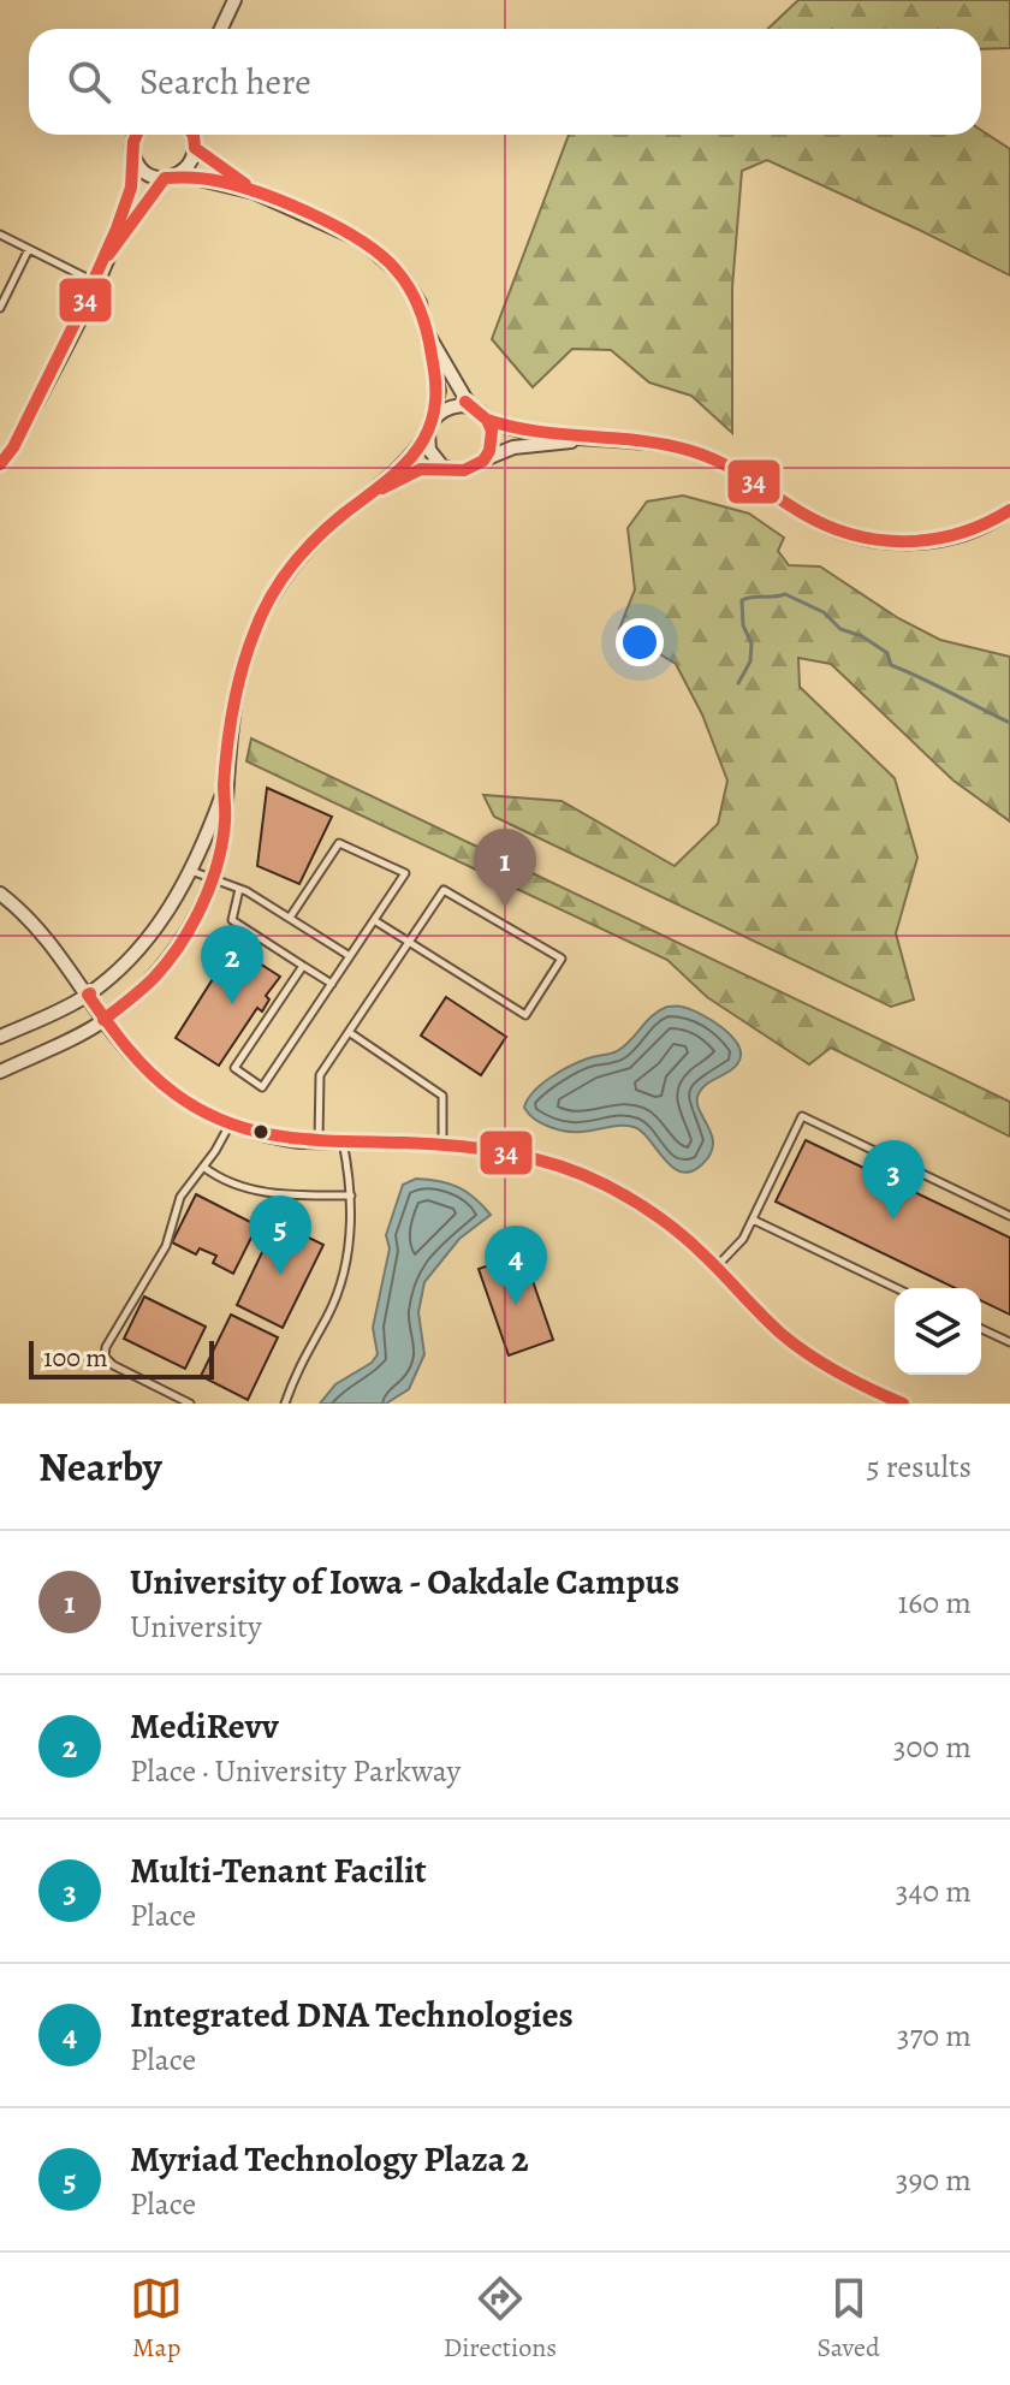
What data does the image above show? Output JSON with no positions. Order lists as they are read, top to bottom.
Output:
{
  "lines": ["transit line 34"],
  "scale_bar": "100 m",
  "page": {
    "search": "Search here",
    "pins": [
      "1",
      "2",
      "3",
      "5",
      "4"
    ],
    "scale": "100 m",
    "heading": ["Nearby", "5 results"],
    "list": [
      {
        "mark": "1",
        "name": "University of Iowa - Oakdale Campus",
        "note": "University",
        "value": "160 m"
      },
      {
        "mark": "2",
        "name": "MediRevv",
        "note": "Place · University Parkway",
        "value": "300 m"
      },
      {
        "mark": "3",
        "name": "Multi-Tenant Facilit",
        "note": "Place",
        "value": "340 m"
      },
      {
        "mark": "4",
        "name": "Integrated DNA Technologies",
        "note": "Place",
        "value": "370 m"
      },
      {
        "mark": "5",
        "name": "Myriad Technology Plaza 2",
        "note": "Place",
        "value": "390 m"
      }
    ],
    "nav": ["Map", "Directions", "Saved"]
  }
}
